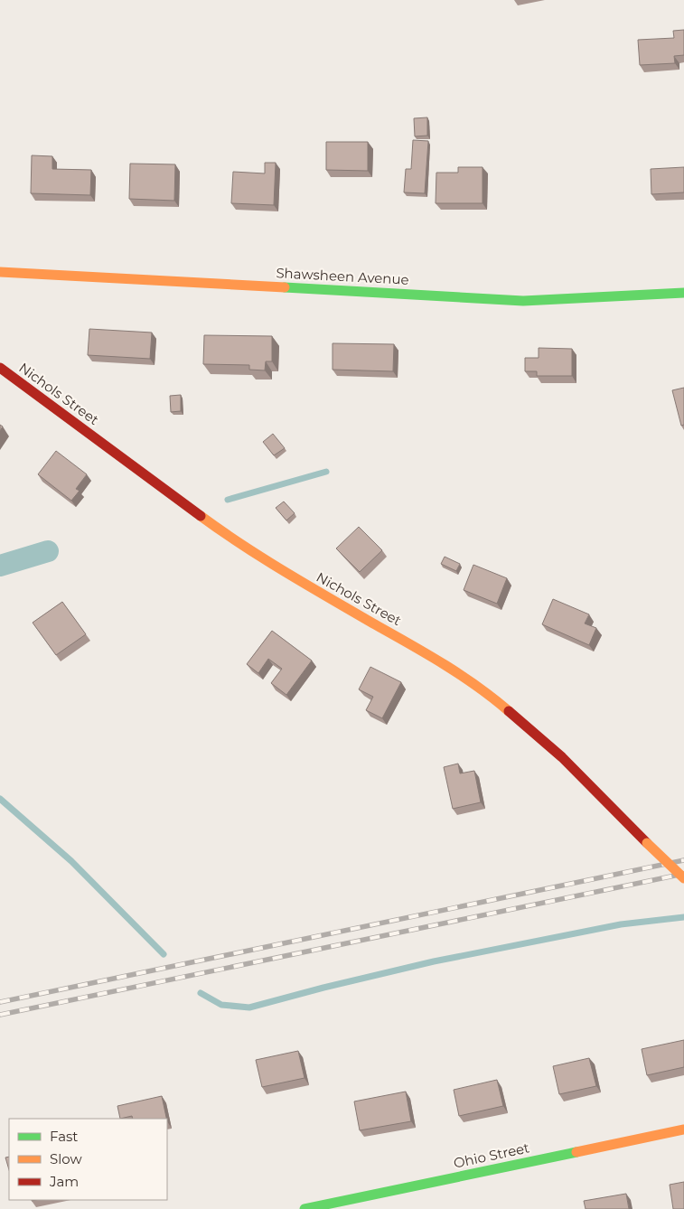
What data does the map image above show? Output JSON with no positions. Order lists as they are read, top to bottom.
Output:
{
  "streets": {
    "street": ["Shawsheen Avenue", "Nichols Street", "Ohio Street"]
  },
  "legend": ["Fast", "Slow", "Jam"]
}
